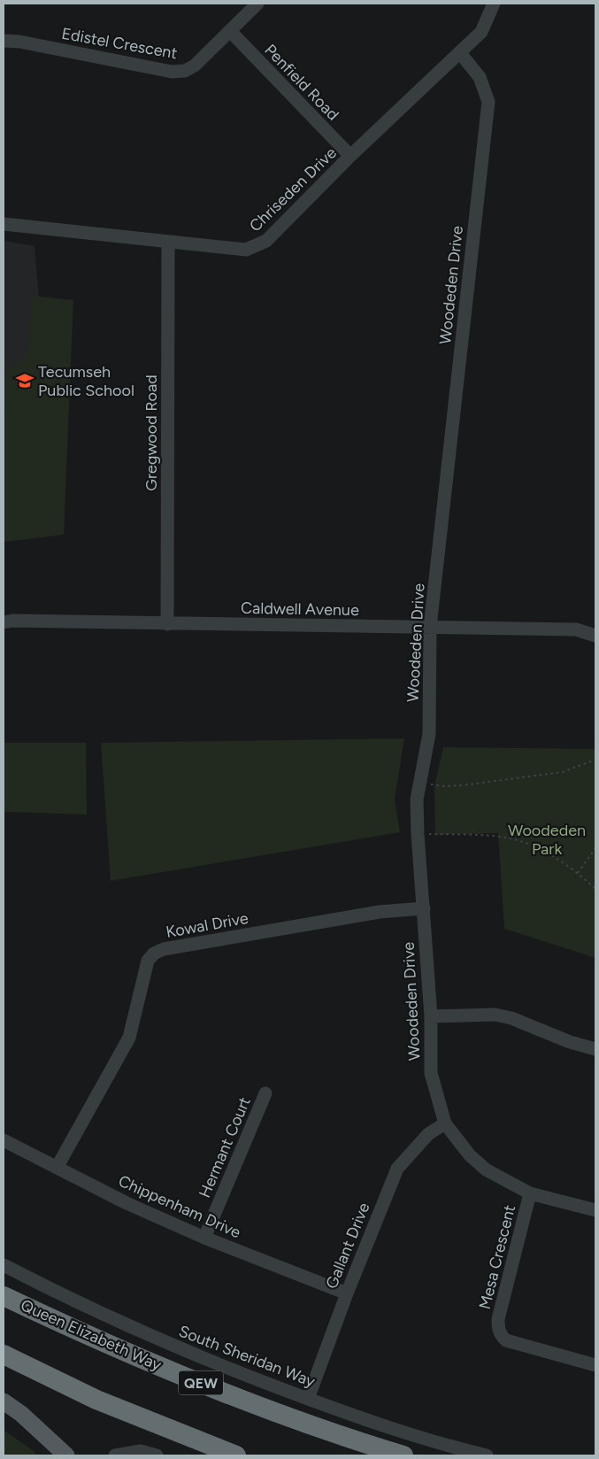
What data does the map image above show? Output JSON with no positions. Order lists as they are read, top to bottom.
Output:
{
  "streets": {
    "highway": ["Queen Elizabeth Way", "QEW"],
    "street": [
      "Edistel Crescent",
      "Penfield Road",
      "Chriseden Drive",
      "Woodeden Drive",
      "Gregwood Road",
      "Caldwell Avenue",
      "Kowal Drive",
      "Hermant Court",
      "Chippenham Drive",
      "Gallant Drive",
      "Mesa Crescent",
      "South Sheridan Way"
    ]
  },
  "crossings": [
    ["Edistel Crescent", "Penfield Road"],
    ["Penfield Road", "Chriseden Drive"],
    ["Chriseden Drive", "Woodeden Drive"],
    ["Chriseden Drive", "Gregwood Road"],
    ["Woodeden Drive", "Caldwell Avenue"],
    ["Woodeden Drive", "Kowal Drive"],
    ["Woodeden Drive", "Gallant Drive"],
    ["Woodeden Drive", "Mesa Crescent"],
    ["Gregwood Road", "Caldwell Avenue"],
    ["Kowal Drive", "Chippenham Drive"],
    ["Hermant Court", "Chippenham Drive"],
    ["Chippenham Drive", "Gallant Drive"],
    ["Gallant Drive", "South Sheridan Way"]
  ],
  "parks": ["Woodeden Park"],
  "places": {
    "school or university": ["Tecumseh Public School"]
  }
}
